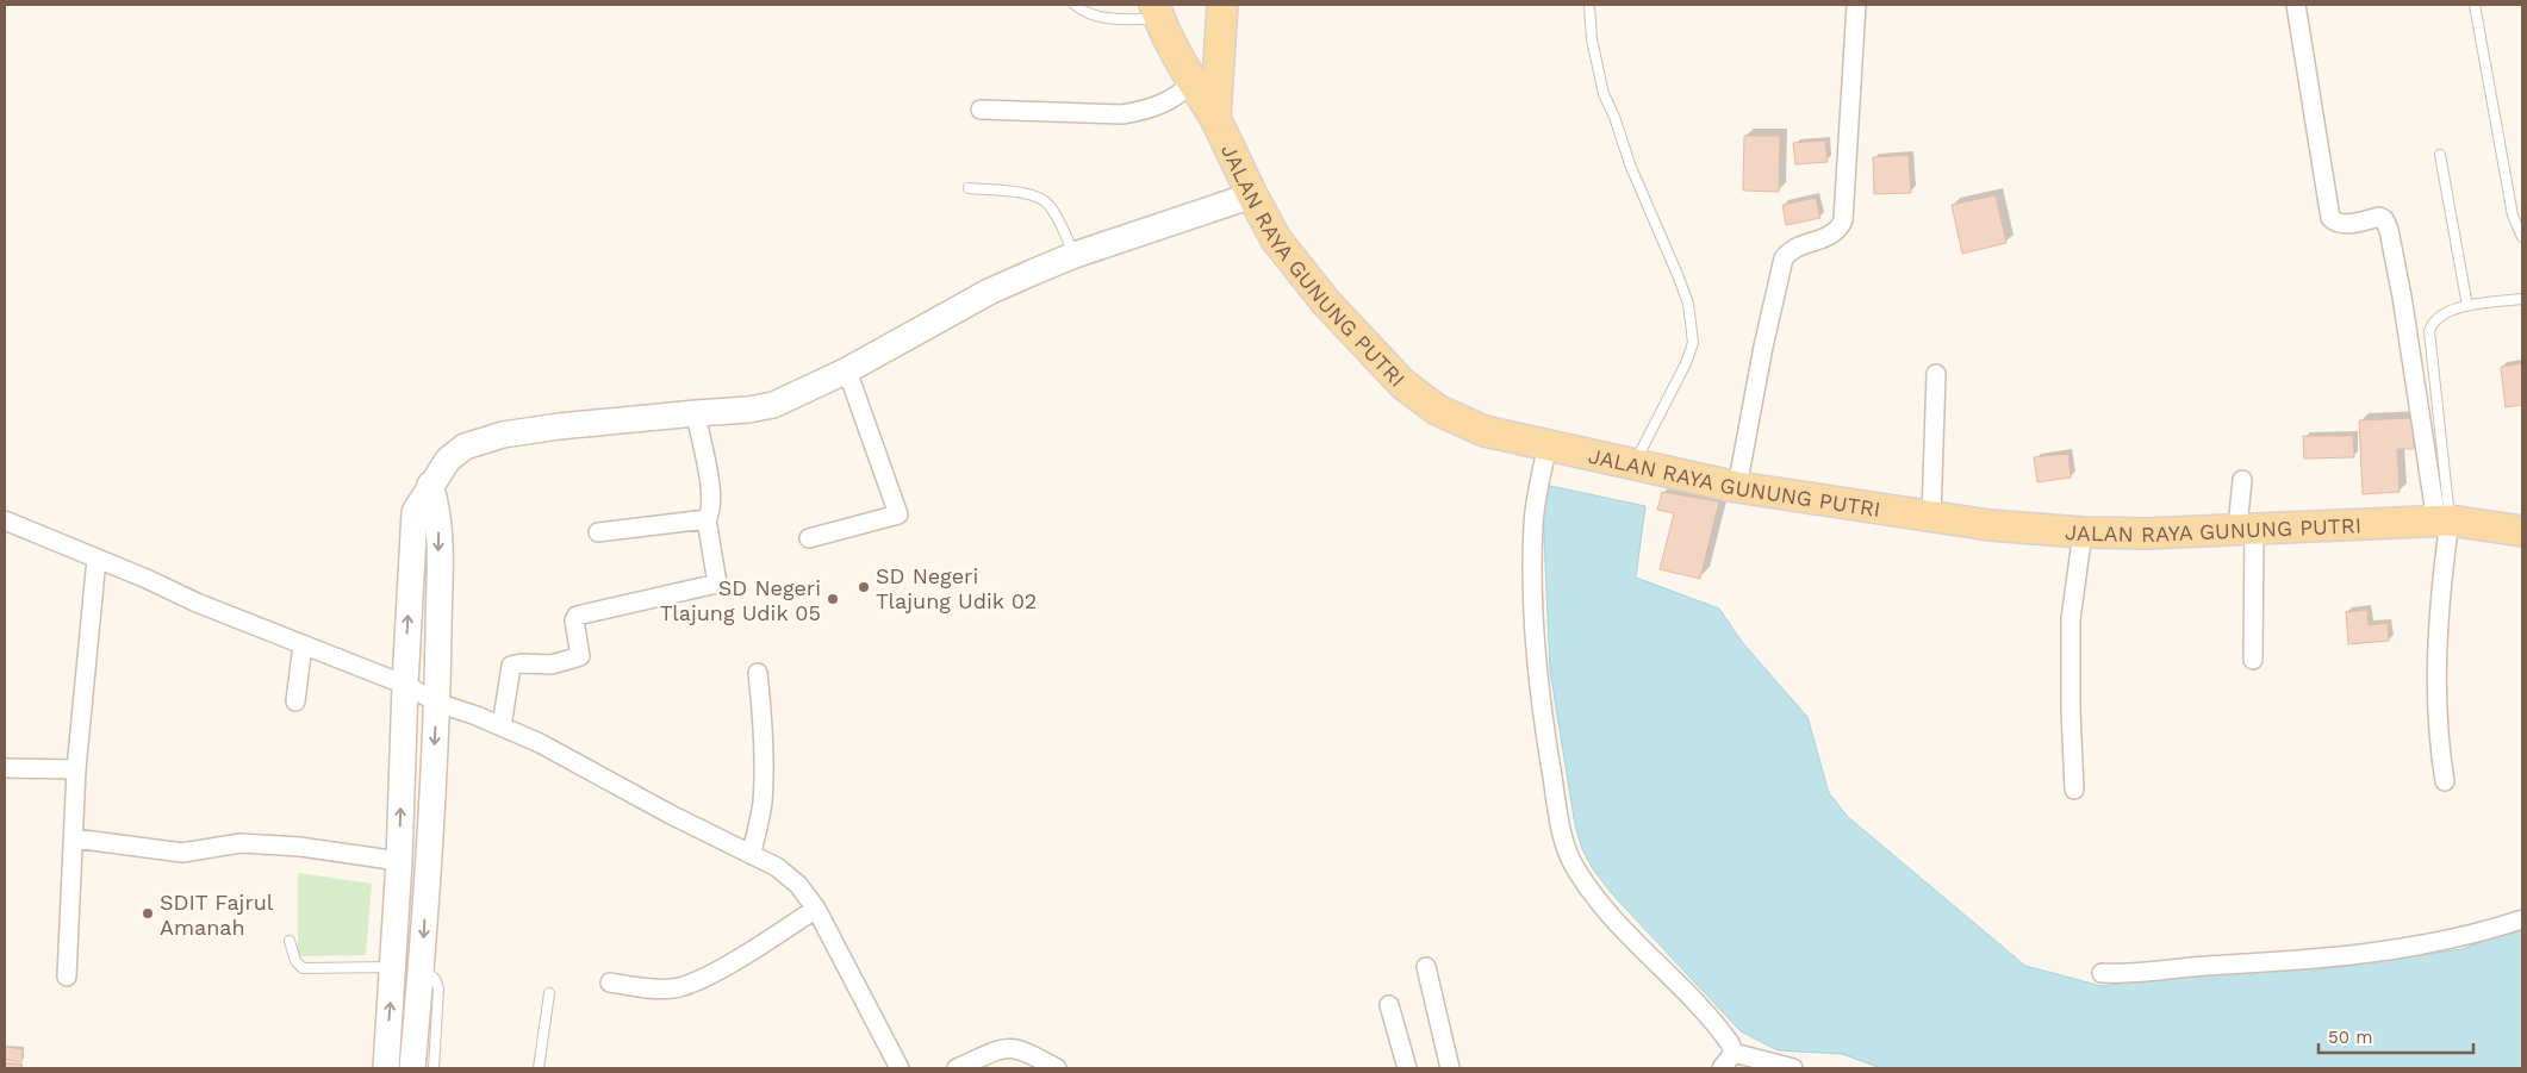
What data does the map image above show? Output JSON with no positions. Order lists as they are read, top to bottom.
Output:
{
  "streets": {
    "main road": ["JALAN RAYA GUNUNG PUTRI"]
  },
  "places": ["SD Negeri Tlajung Udik 02", "SD Negeri Tlajung Udik 05", "SDIT Fajrul Amanah"],
  "scale_bar": "50 m"
}
